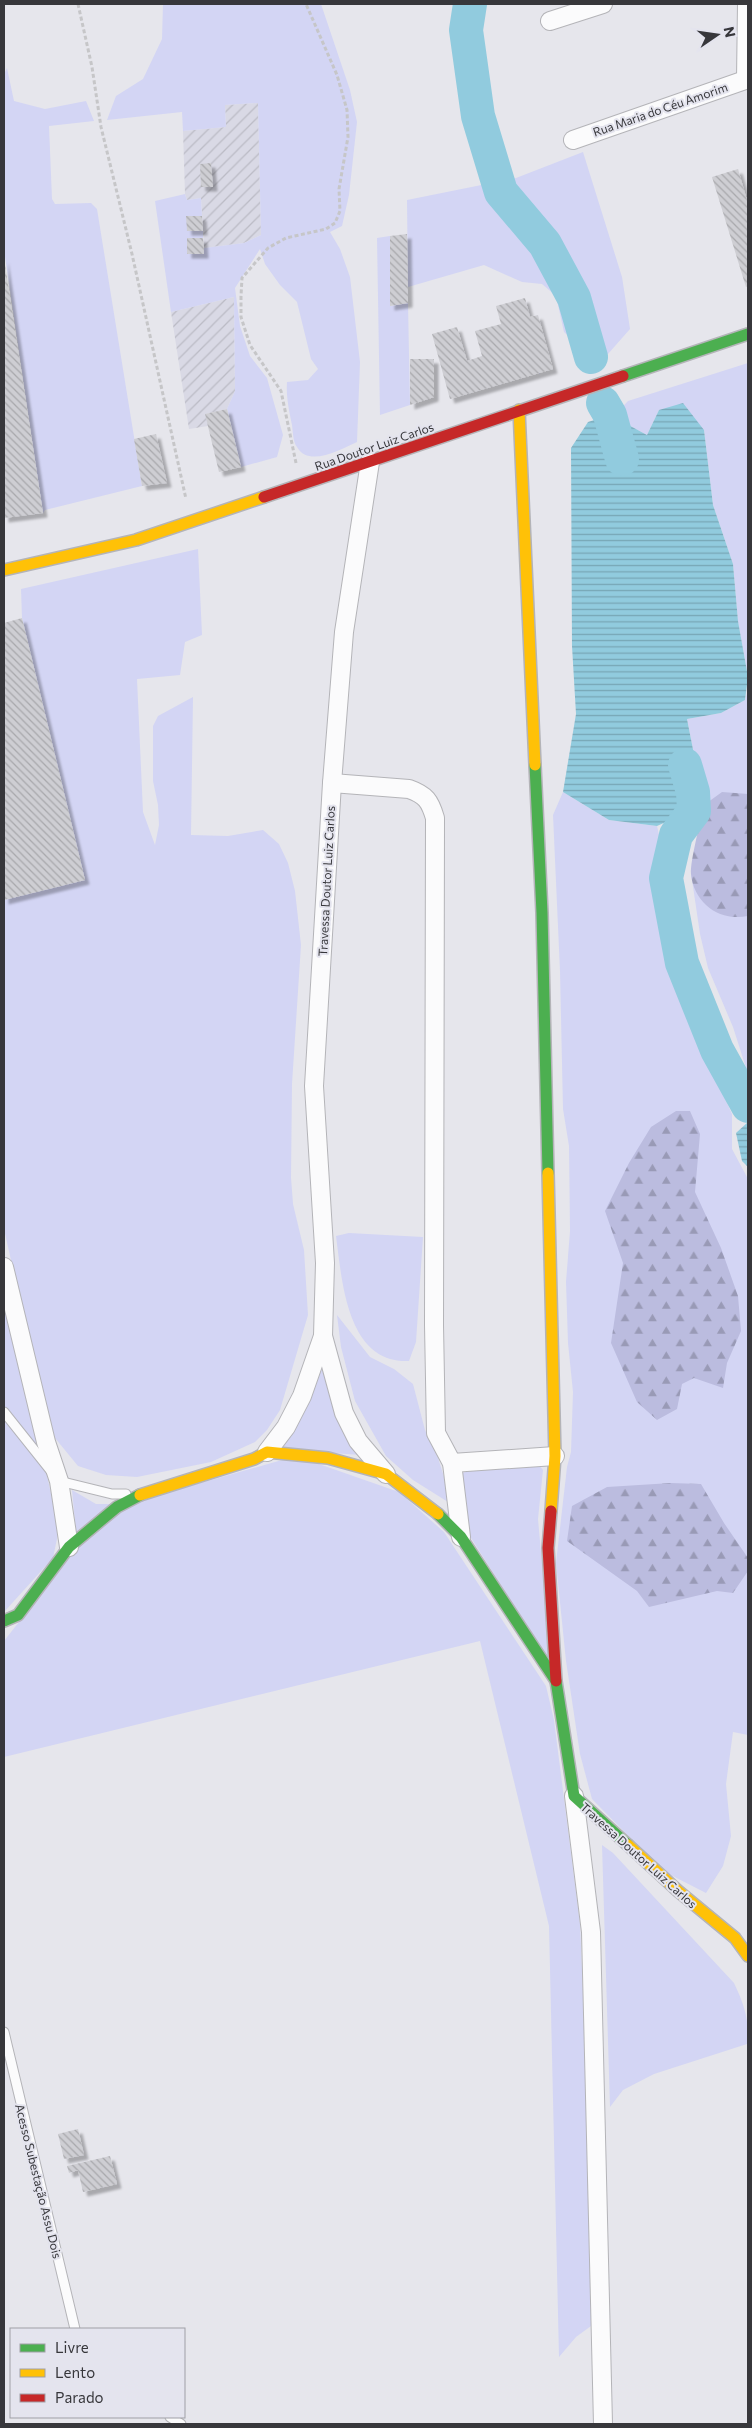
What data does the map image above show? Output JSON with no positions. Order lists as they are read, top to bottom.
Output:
{
  "streets": {
    "street": ["Rua Maria do Céu Amorim", "Rua Doutor Luiz Carlos", "Travessa Doutor Luiz Carlos"],
    "lane": ["Acesso Subestação Assu Dois"]
  },
  "crossings": [
    ["Rua Doutor Luiz Carlos", "Travessa Doutor Luiz Carlos"]
  ],
  "legend": ["Livre", "Lento", "Parado"],
  "north": "right"
}
